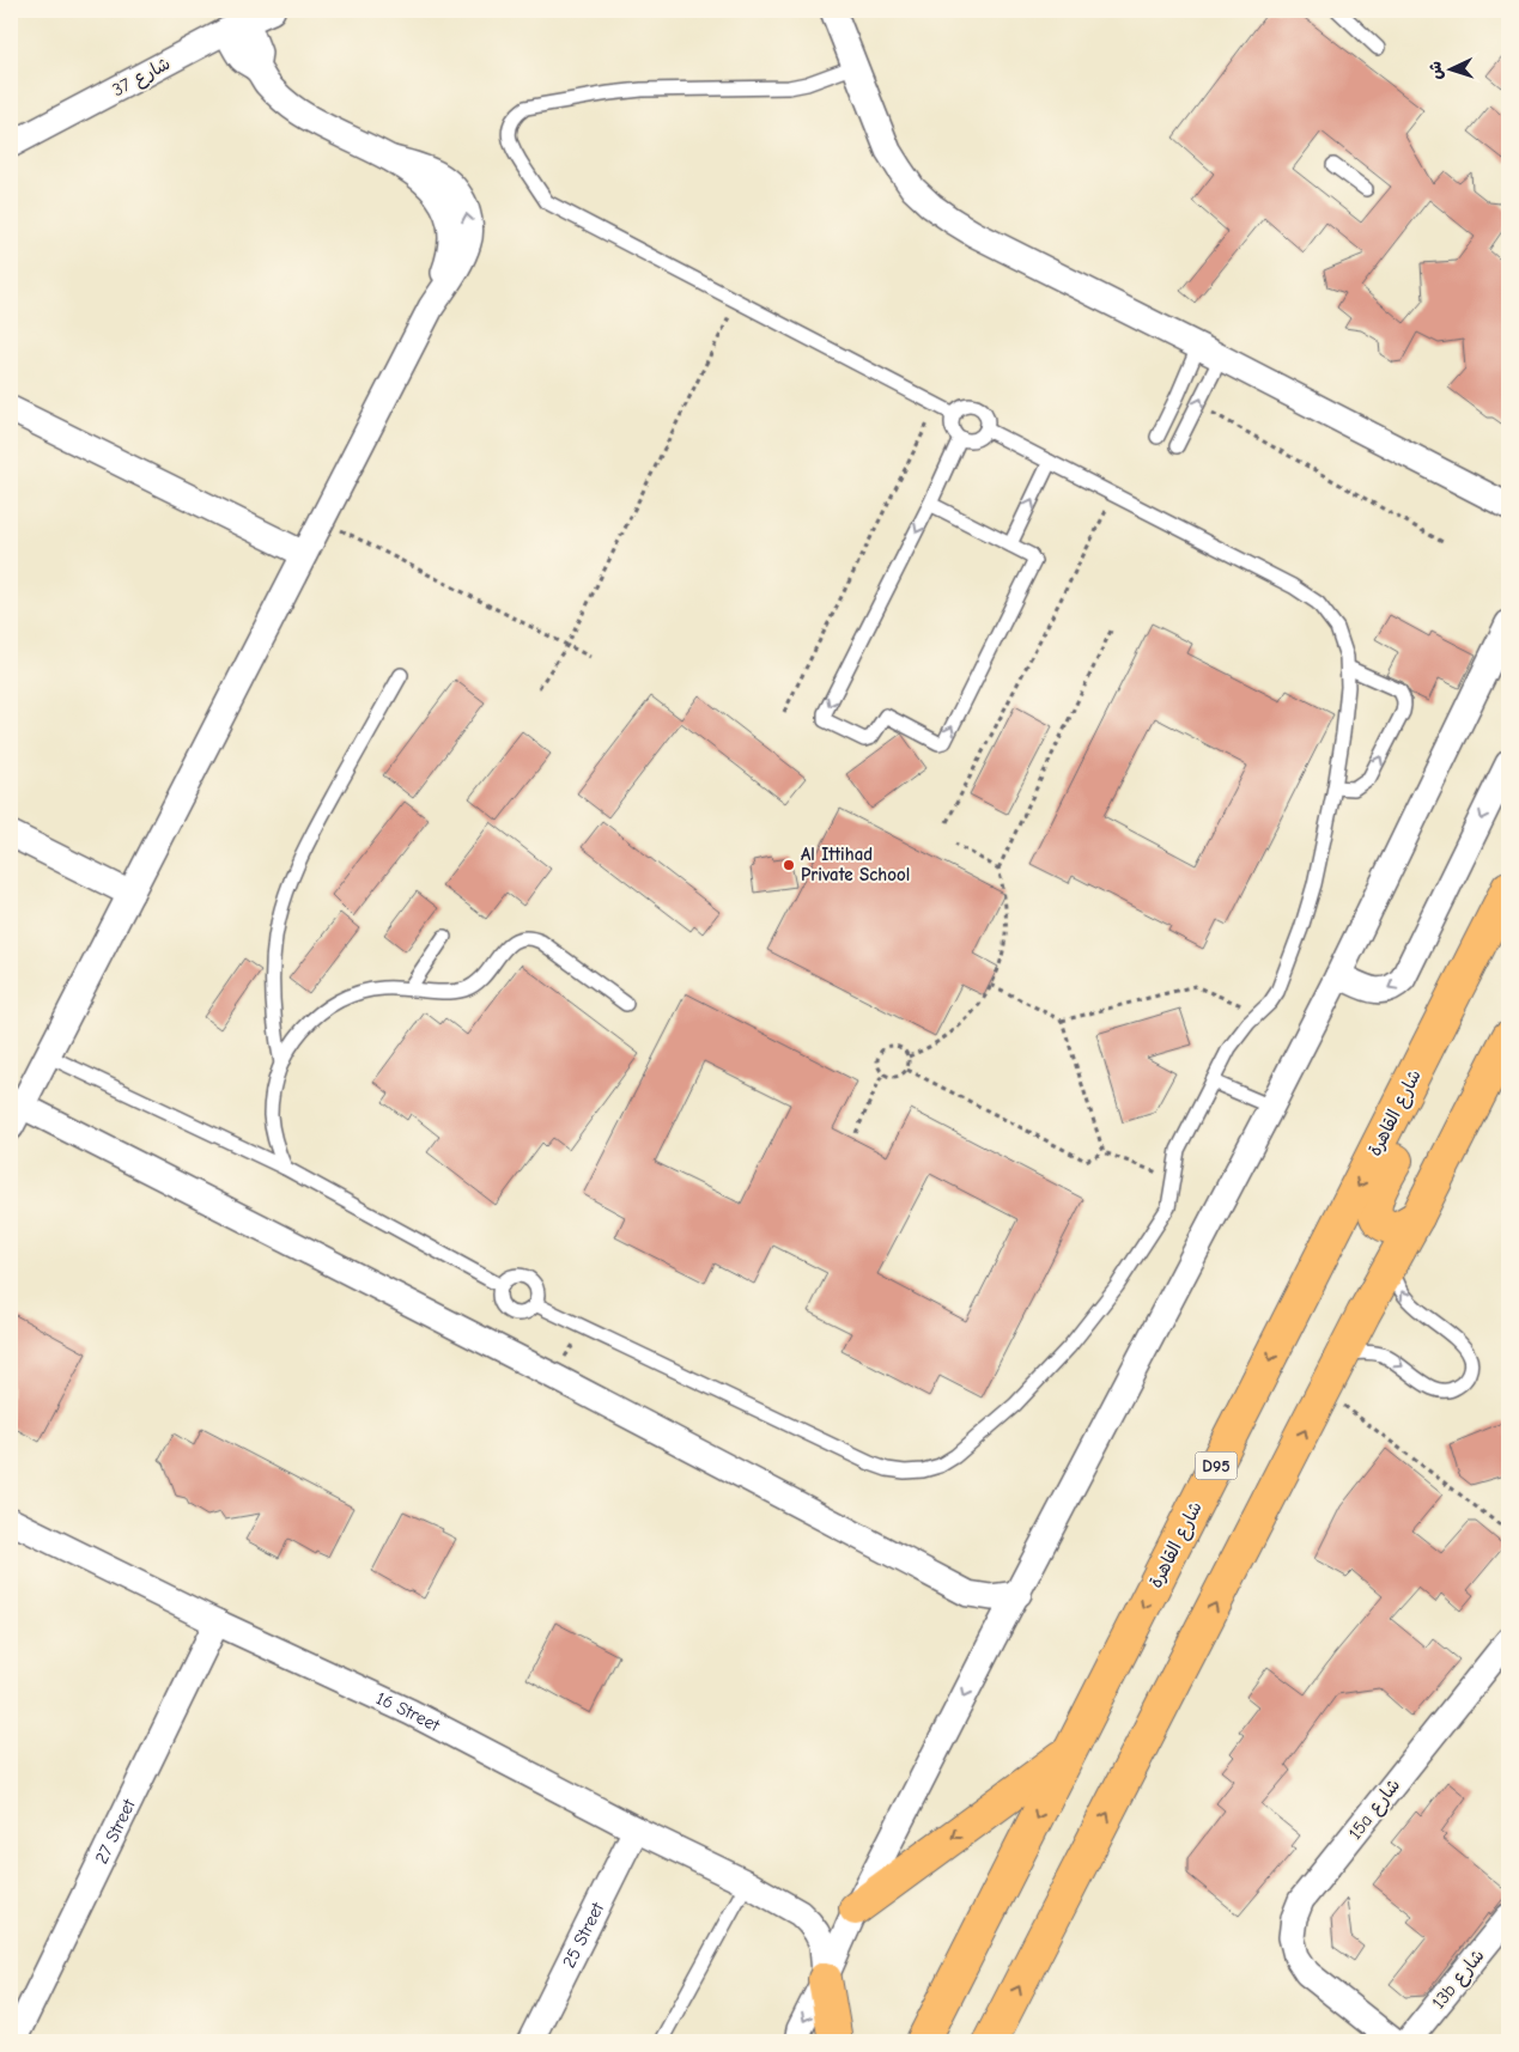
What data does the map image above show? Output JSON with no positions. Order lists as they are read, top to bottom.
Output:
{
  "streets": {
    "main road": ["شارع القاهرة", "D95"],
    "street": [
      "شارع 37",
      "16 Street",
      "15a شارع",
      "27 Street",
      "25 Street",
      "13b شارع"
    ]
  },
  "crossings": [
    ["16 Street", "27 Street"],
    ["16 Street", "25 Street"]
  ],
  "places": ["Al Ittihad Private School"],
  "north": "left"
}
